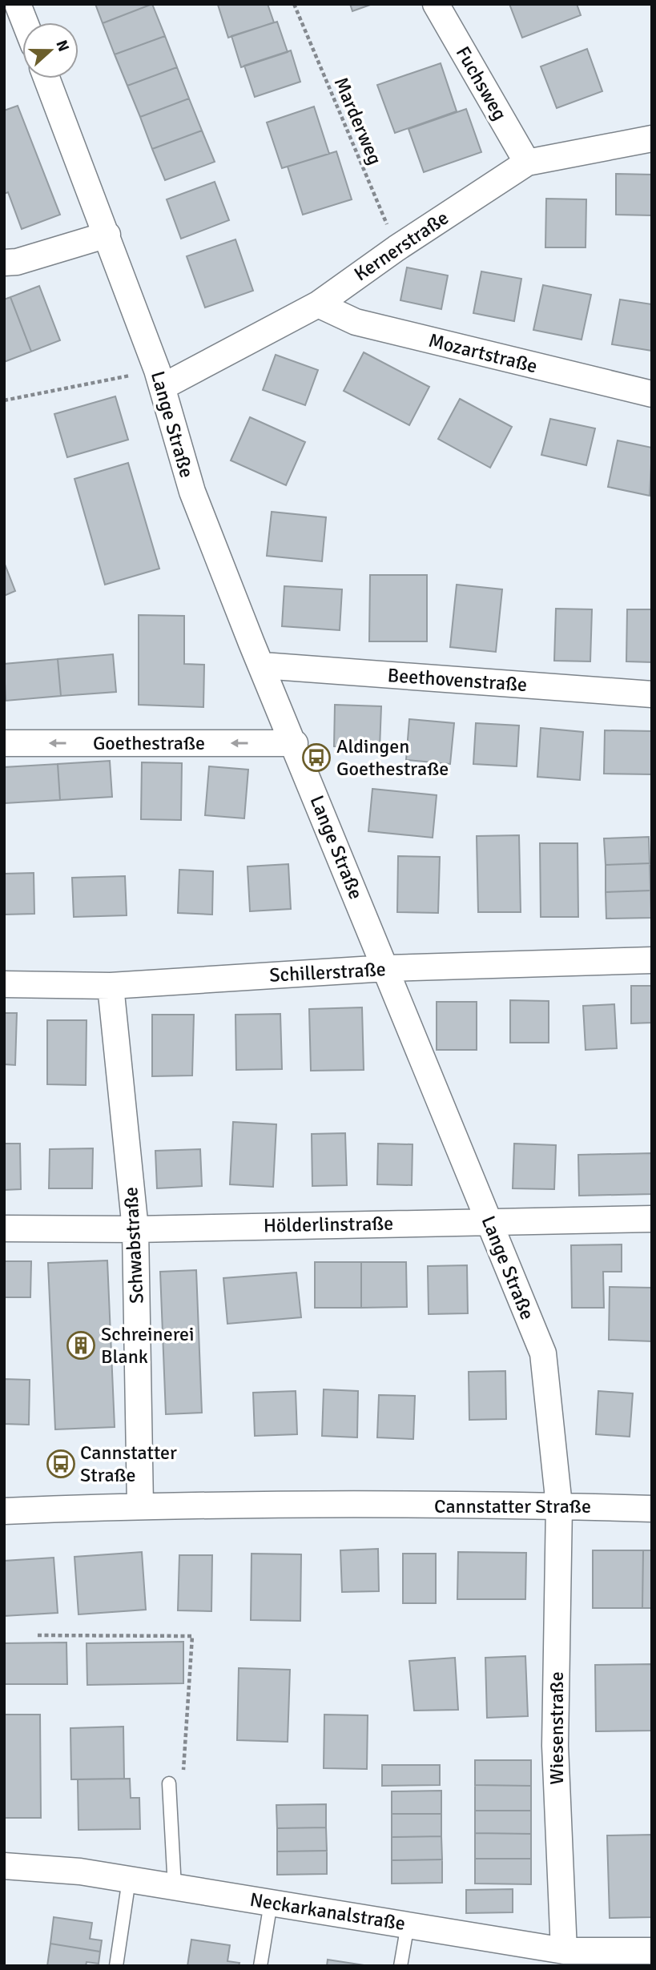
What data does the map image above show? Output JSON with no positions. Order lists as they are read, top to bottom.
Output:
{
  "streets": {
    "street": [
      "Fuchsweg",
      "Kernerstraße",
      "Mozartstraße",
      "Lange Straße",
      "Beethovenstraße",
      "Goethestraße",
      "Schillerstraße",
      "Hölderlinstraße",
      "Schwabstraße",
      "Cannstatter Straße",
      "Wiesenstraße",
      "Neckarkanalstraße"
    ],
    "path": ["Marderweg"]
  },
  "crossings": [
    ["Fuchsweg", "Kernerstraße"],
    ["Marderweg", "Kernerstraße"],
    ["Kernerstraße", "Mozartstraße"],
    ["Kernerstraße", "Lange Straße"],
    ["Lange Straße", "Beethovenstraße"],
    ["Lange Straße", "Goethestraße"],
    ["Lange Straße", "Schillerstraße"],
    ["Lange Straße", "Hölderlinstraße"],
    ["Lange Straße", "Cannstatter Straße"],
    ["Lange Straße", "Wiesenstraße"],
    ["Schillerstraße", "Schwabstraße"],
    ["Hölderlinstraße", "Schwabstraße"],
    ["Schwabstraße", "Cannstatter Straße"],
    ["Cannstatter Straße", "Wiesenstraße"],
    ["Wiesenstraße", "Neckarkanalstraße"]
  ],
  "one_way": ["Goethestraße"],
  "places": {
    "bus stop": ["Aldingen Goethestraße", "Cannstatter Straße"],
    "building": ["Schreinerei Blank"]
  },
  "north": "right"
}
